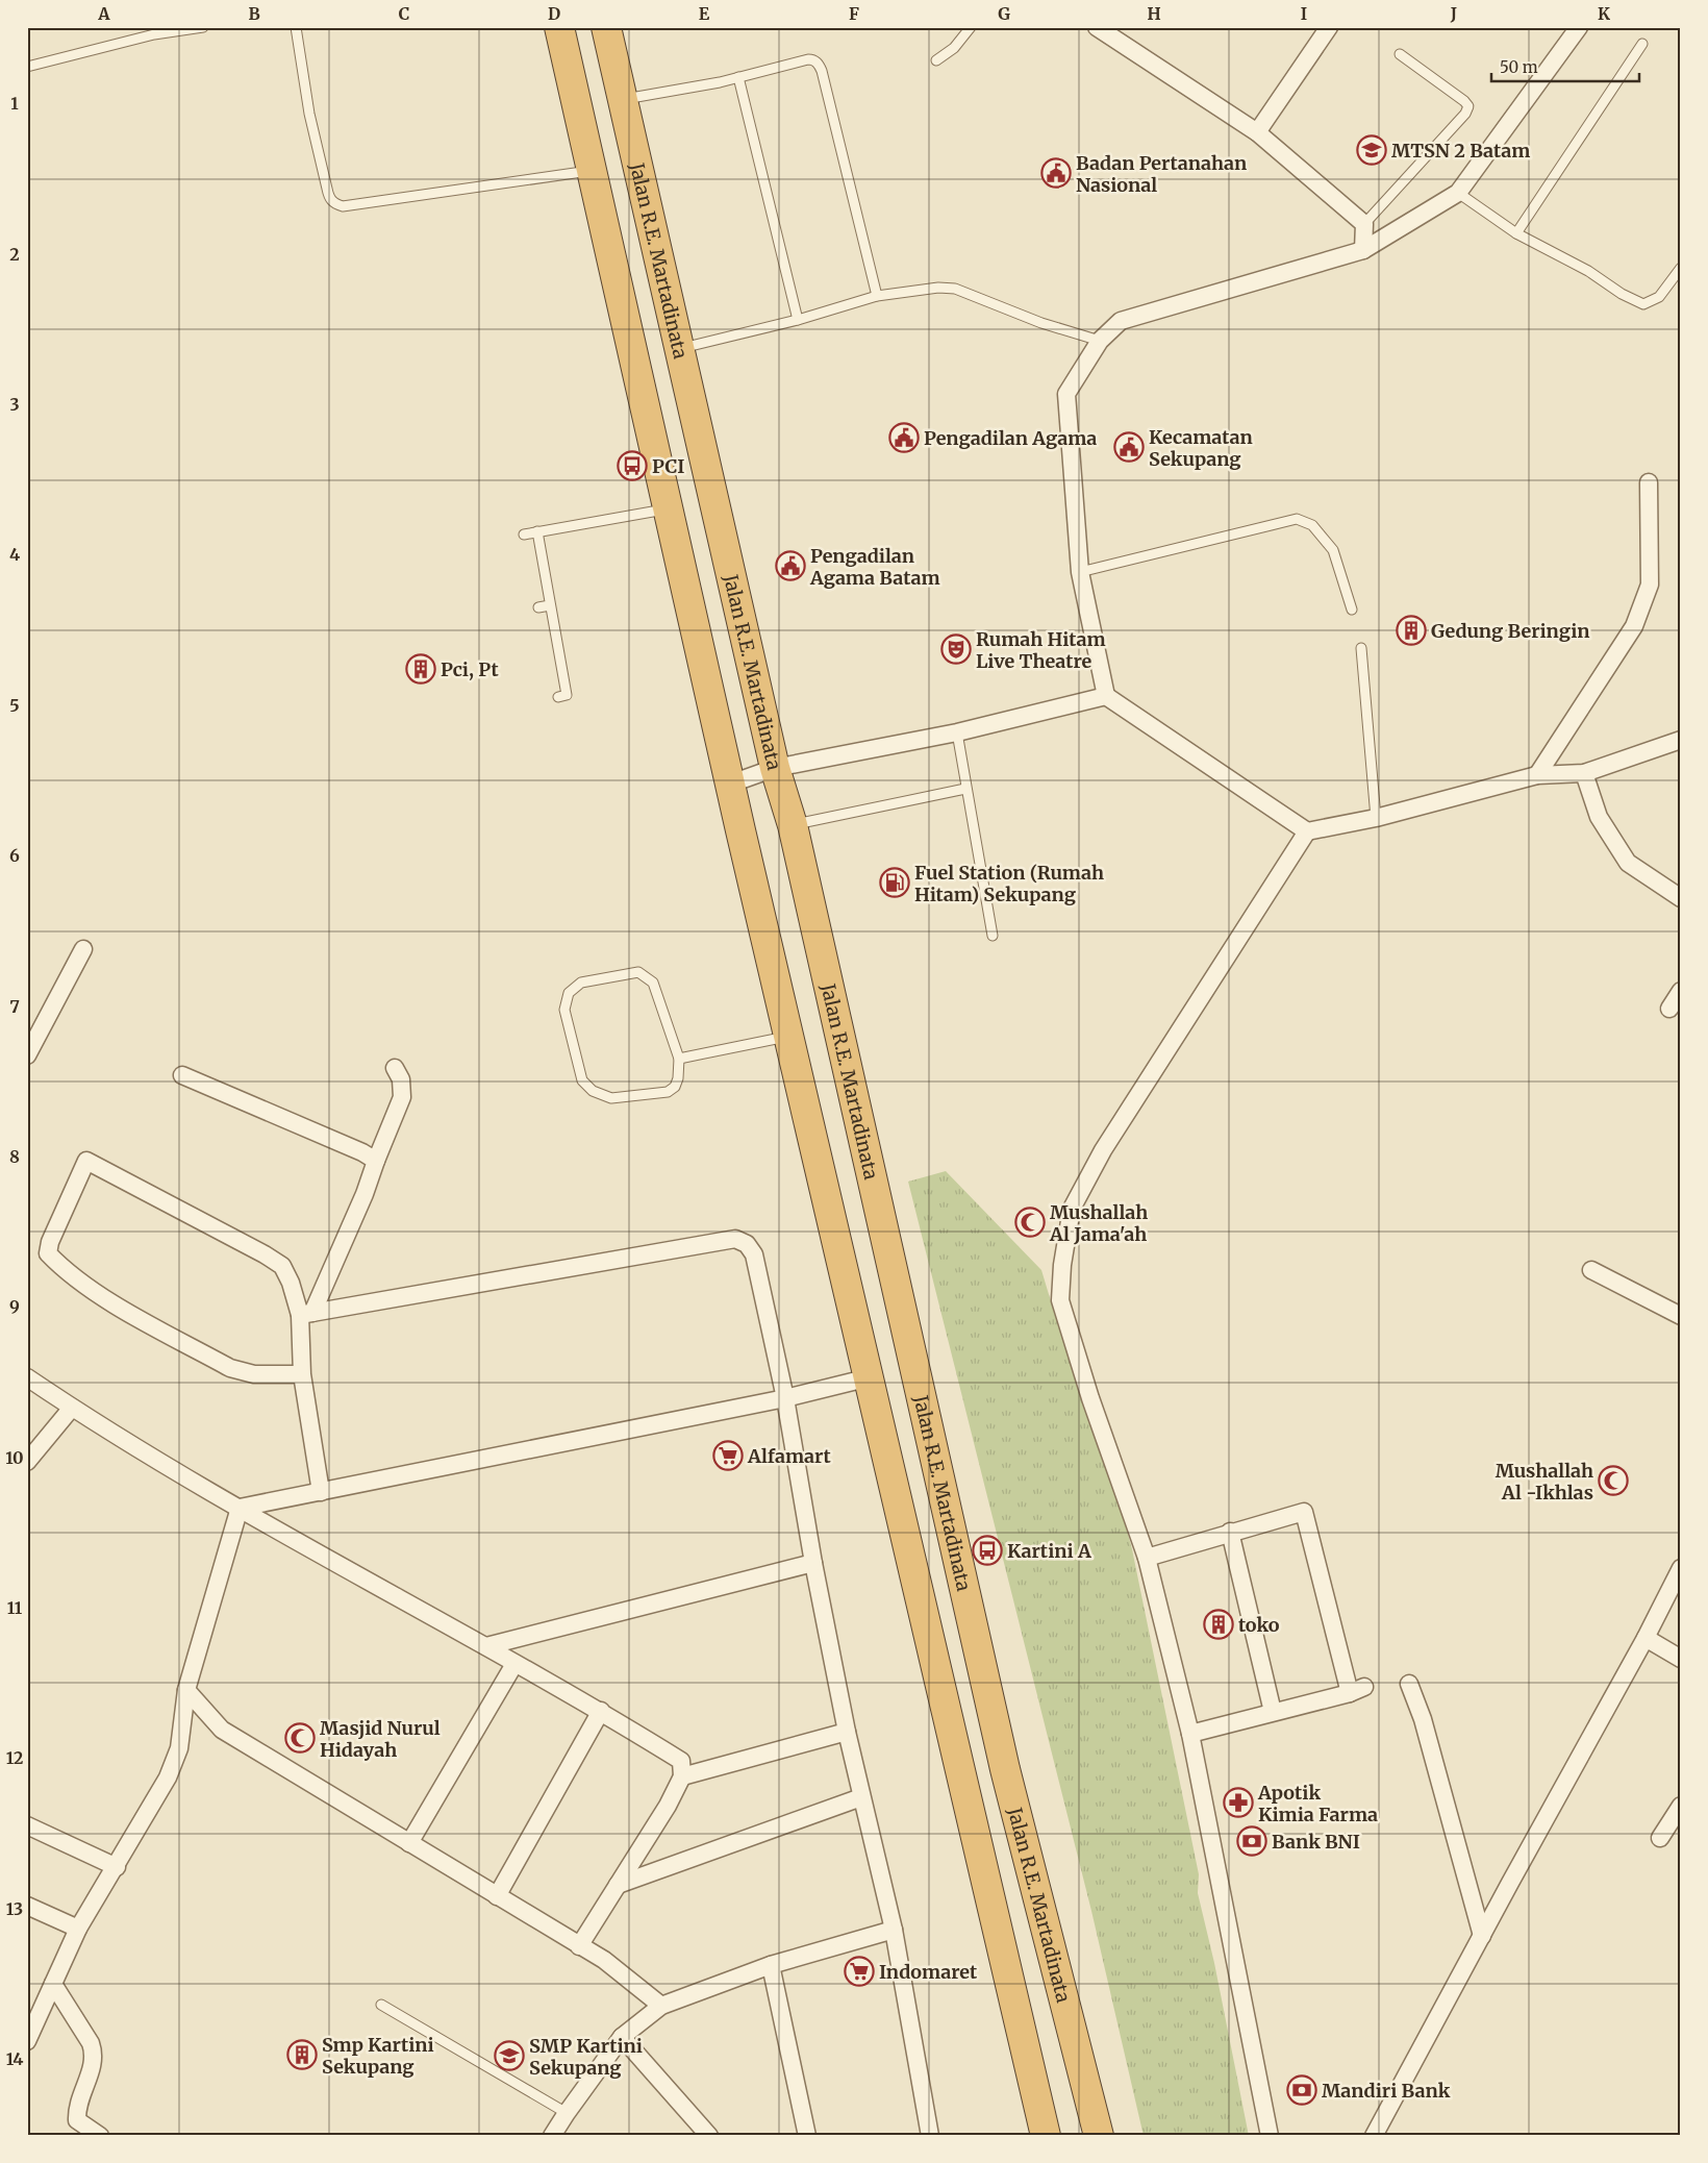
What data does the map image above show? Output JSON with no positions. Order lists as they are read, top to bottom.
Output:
{
  "streets": {
    "highway": ["Jalan R.E. Martadinata"]
  },
  "places": {
    "school or university": ["MTSN 2 Batam", "SMP Kartini Sekupang"],
    "public building": [
      "Badan Pertanahan Nasional",
      "Pengadilan Agama",
      "Kecamatan Sekupang",
      "Pengadilan Agama Batam"
    ],
    "bus stop": ["PCI", "Kartini A"],
    "building": [
      "Gedung Beringin",
      "Pci, Pt",
      "toko",
      "Smp Kartini Sekupang"
    ],
    "theatre": ["Rumah Hitam Live Theatre"],
    "fuel station": ["Fuel Station (Rumah Hitam) Sekupang"],
    "mosque": ["Mushallah Al Jama'ah", "Mushallah Al -Ikhlas", "Masjid Nurul Hidayah"],
    "supermarket": ["Alfamart", "Indomaret"],
    "pharmacy": ["Apotik Kimia Farma"],
    "bank": ["Bank BNI", "Mandiri Bank"]
  },
  "scale_bar": "50 m",
  "grid": {
    "columns": [
      "A",
      "B",
      "C",
      "D",
      "E",
      "F",
      "G",
      "H",
      "I",
      "J",
      "K"
    ],
    "rows": [
      "1",
      "2",
      "3",
      "4",
      "5",
      "6",
      "7",
      "8",
      "9",
      "10",
      "11",
      "12",
      "13",
      "14"
    ]
  }
}
